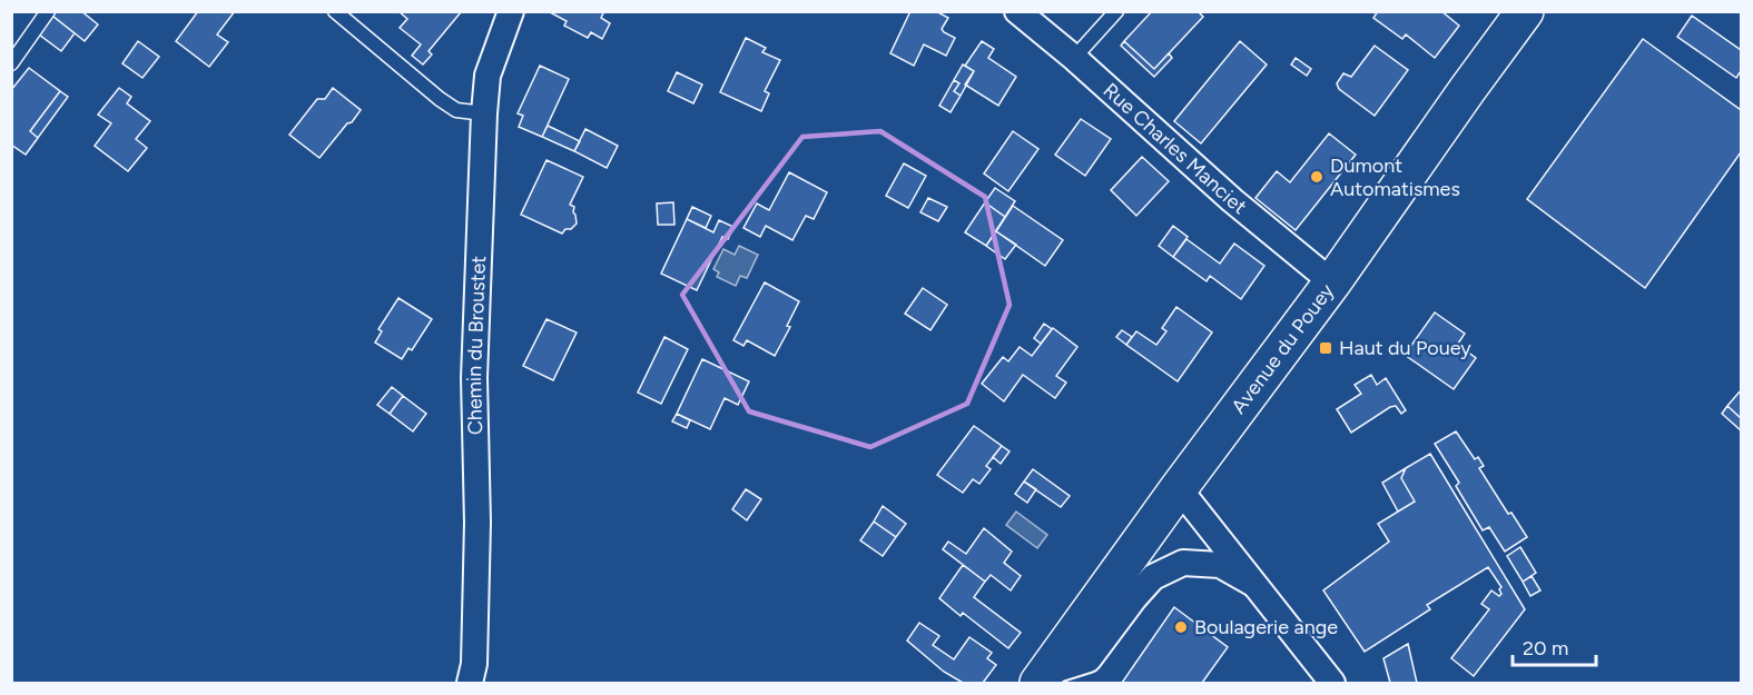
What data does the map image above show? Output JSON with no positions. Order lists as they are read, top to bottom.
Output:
{
  "streets": {
    "main road": ["Avenue du Pouey"],
    "street": ["Rue Charles Manciet", "Chemin du Broustet"]
  },
  "crossings": [
    ["Rue Charles Manciet", "Avenue du Pouey"]
  ],
  "places": {
    "other": ["Dumont Automatismes", "Boulagerie ange"],
    "transit": ["Haut du Pouey"]
  },
  "scale_bar": "20 m"
}
